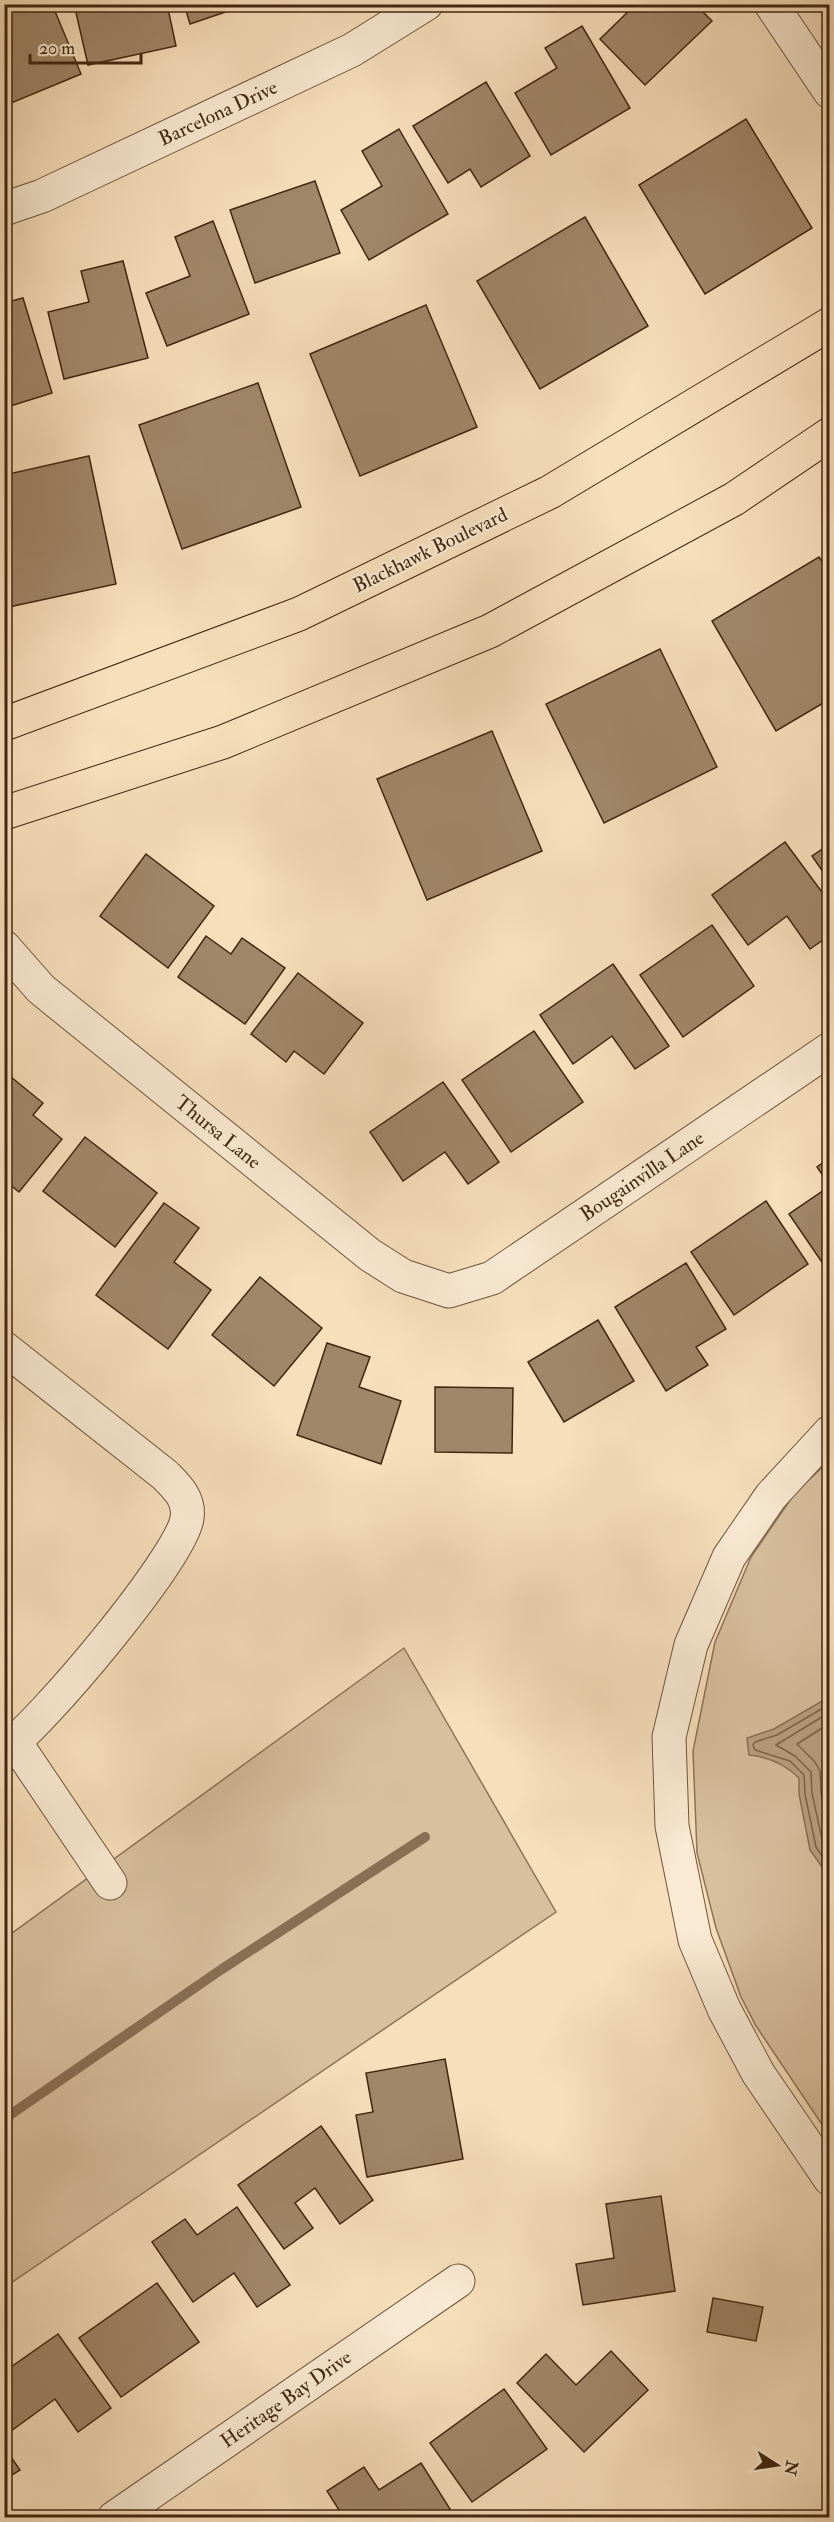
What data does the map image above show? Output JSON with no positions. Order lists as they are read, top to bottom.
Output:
{
  "streets": {
    "main road": ["Blackhawk Boulevard"],
    "street": [
      "Barcelona Drive",
      "Thursa Lane",
      "Bougainvilla Lane",
      "Heritage Bay Drive"
    ]
  },
  "crossings": [
    ["Thursa Lane", "Bougainvilla Lane"]
  ],
  "scale_bar": "20 m",
  "north": "right"
}
